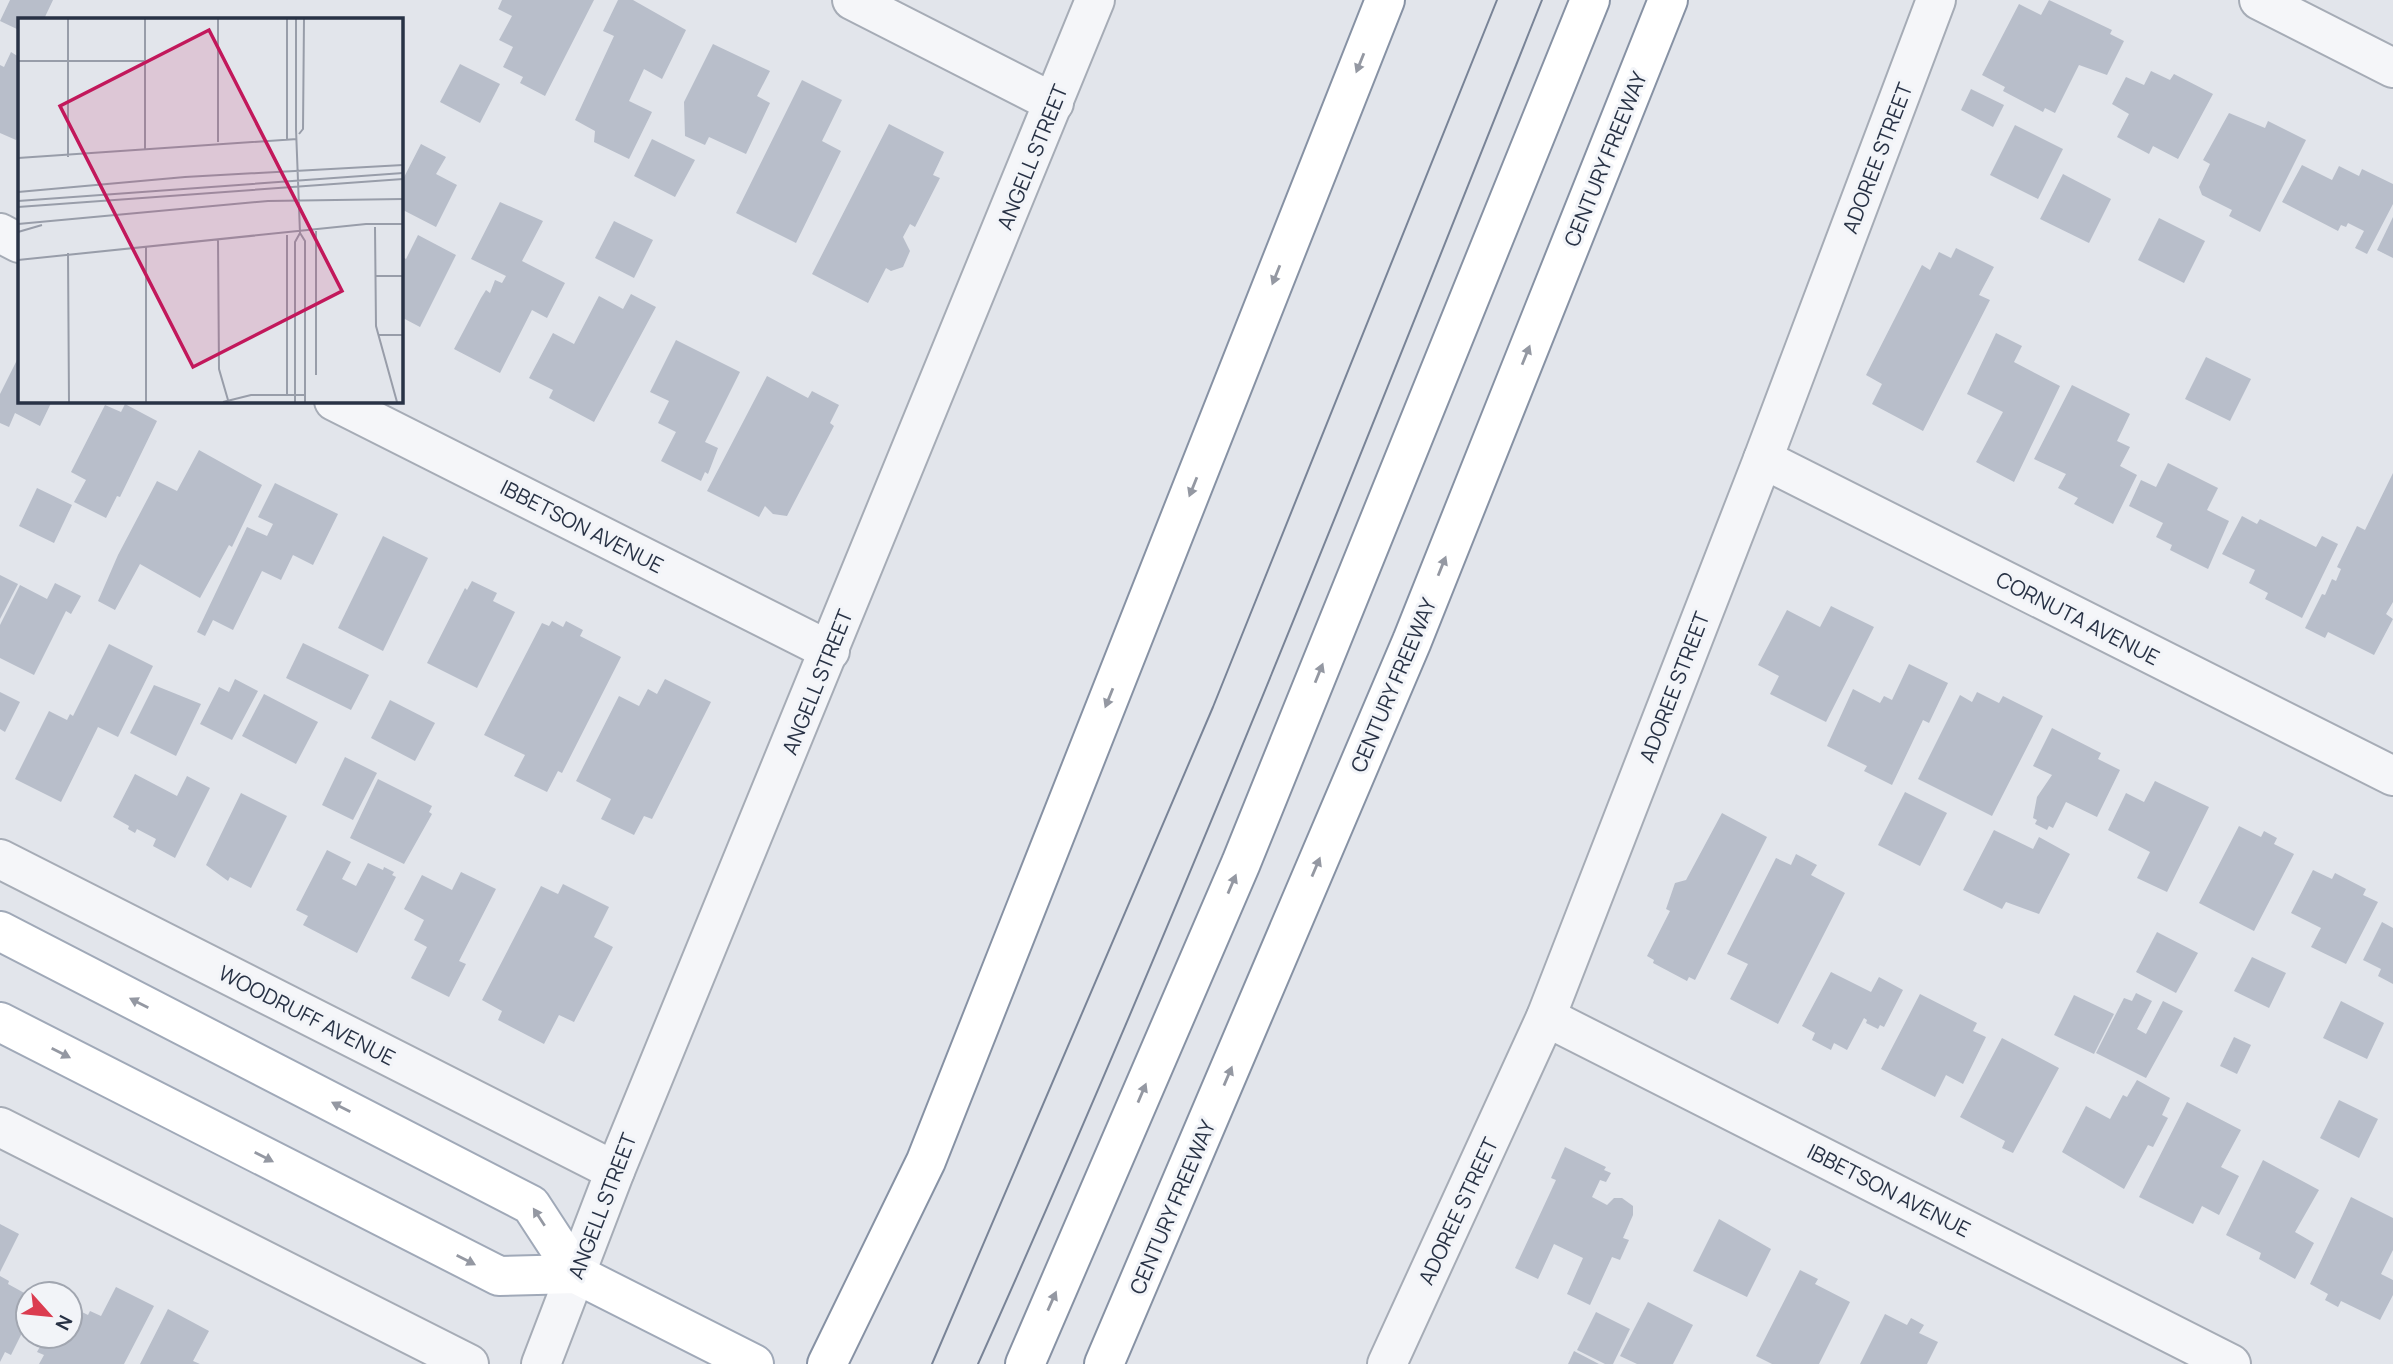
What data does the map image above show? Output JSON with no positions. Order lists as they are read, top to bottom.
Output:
{
  "streets": {
    "main road": ["CENTURY FREEWAY"],
    "street": [
      "ANGELL STREET",
      "ADOREE STREET",
      "IBBETSON AVENUE",
      "CORNUTA AVENUE",
      "WOODRUFF AVENUE"
    ]
  },
  "crossings": [
    ["ANGELL STREET", "IBBETSON AVENUE"],
    ["ANGELL STREET", "WOODRUFF AVENUE"],
    ["ADOREE STREET", "IBBETSON AVENUE"],
    ["ADOREE STREET", "CORNUTA AVENUE"]
  ],
  "north": "bottom right"
}
